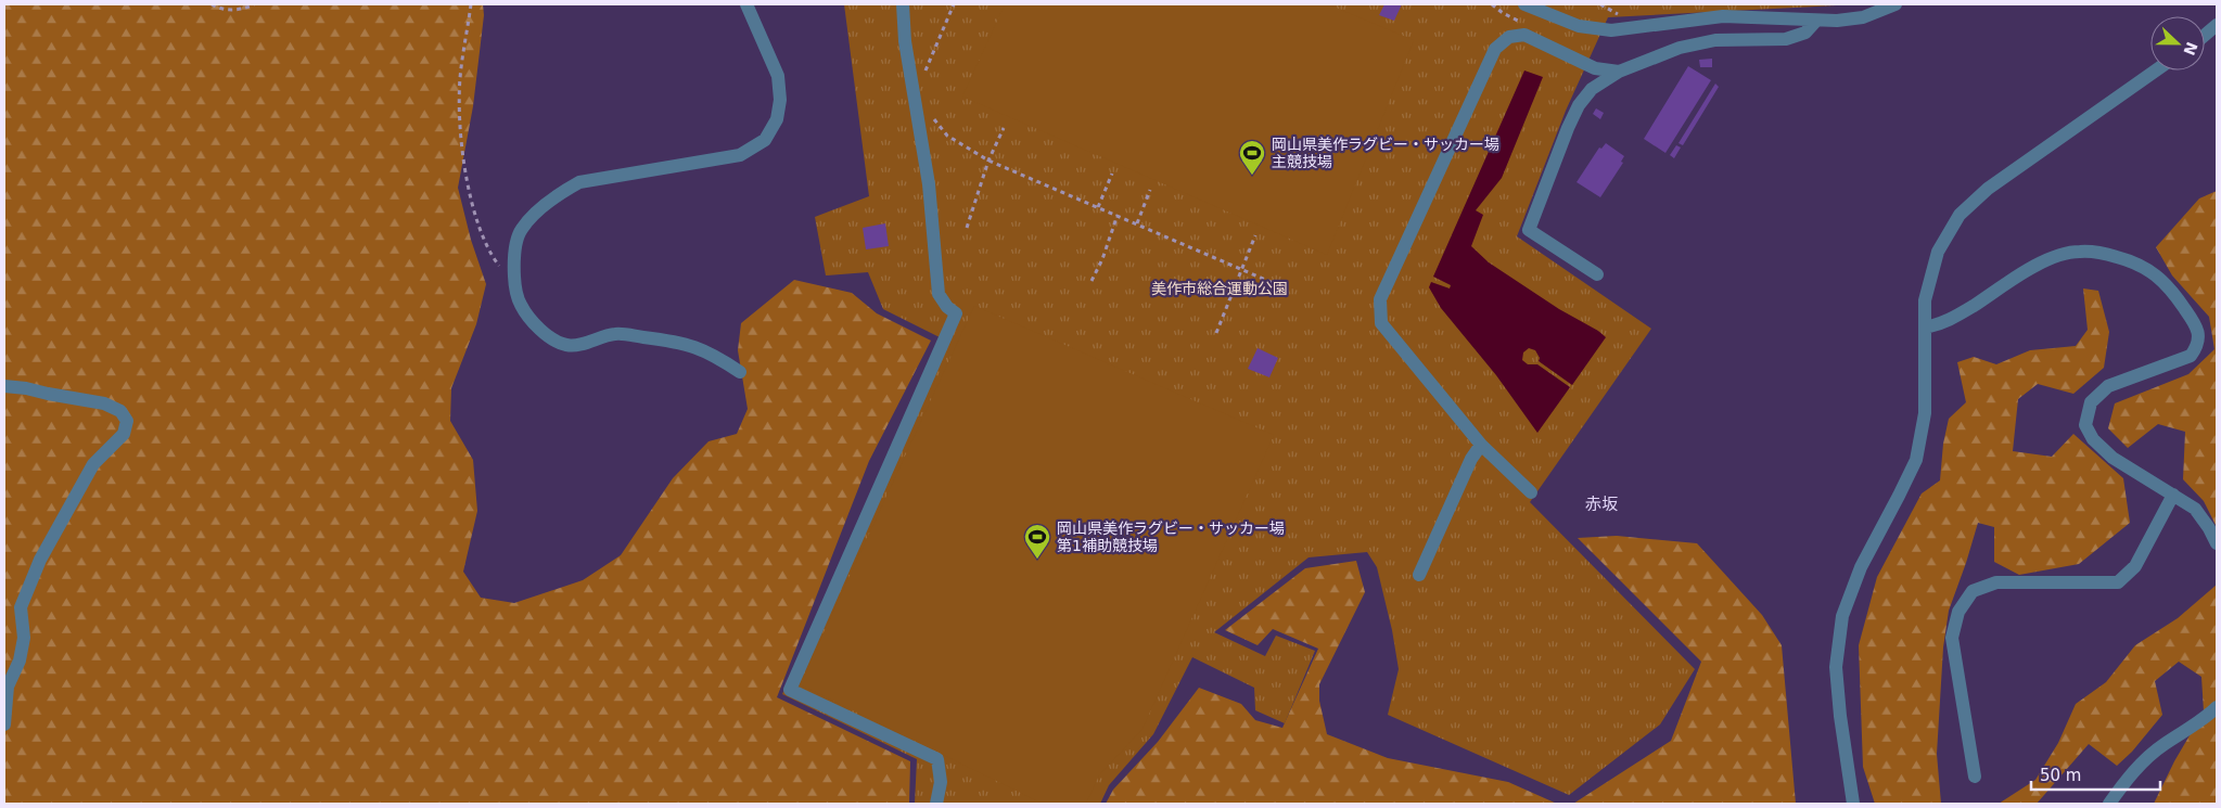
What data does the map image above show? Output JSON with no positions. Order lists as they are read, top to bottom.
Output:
{
  "districts": ["赤坂"],
  "parks": ["美作市総合運動公園"],
  "places": {
    "sports": ["岡山県美作ラグビー・サッカー場 主競技場", "岡山県美作ラグビー・サッカー場 第1補助競技場"]
  },
  "scale_bar": "50 m",
  "north": "right"
}
